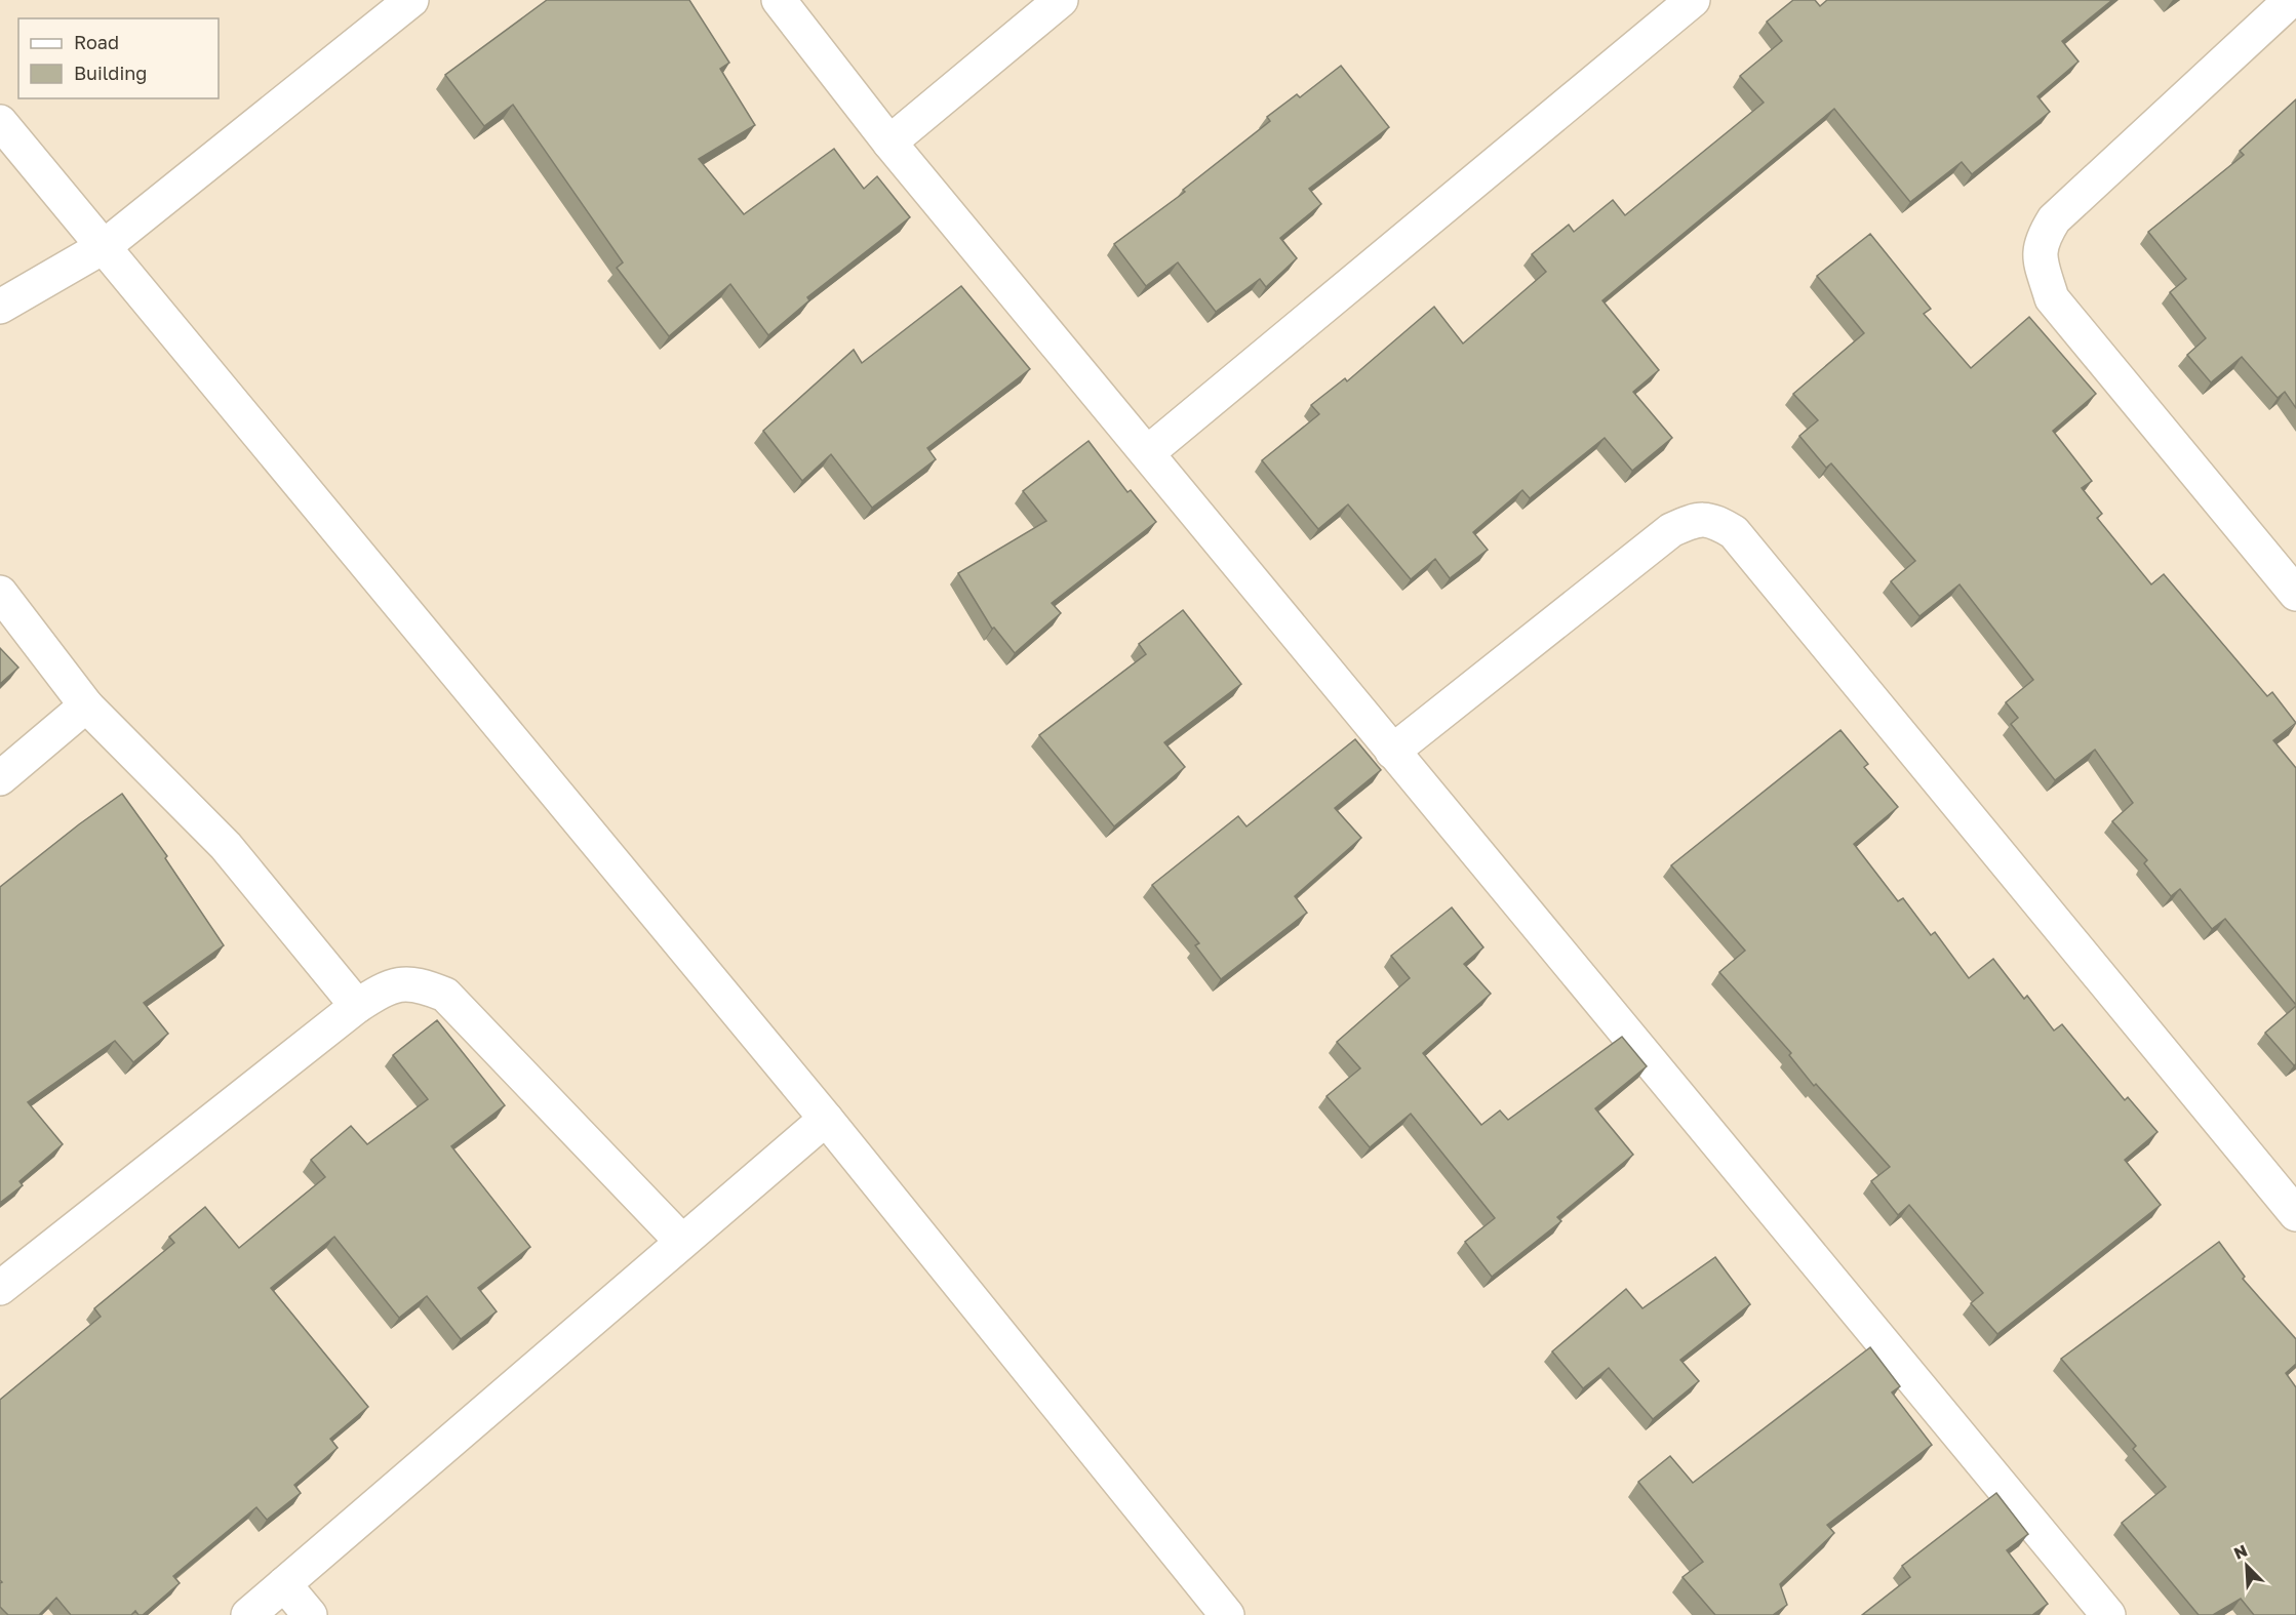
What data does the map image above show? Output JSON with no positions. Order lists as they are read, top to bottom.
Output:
{
  "legend": ["Road", "Building"],
  "north": "top left"
}
